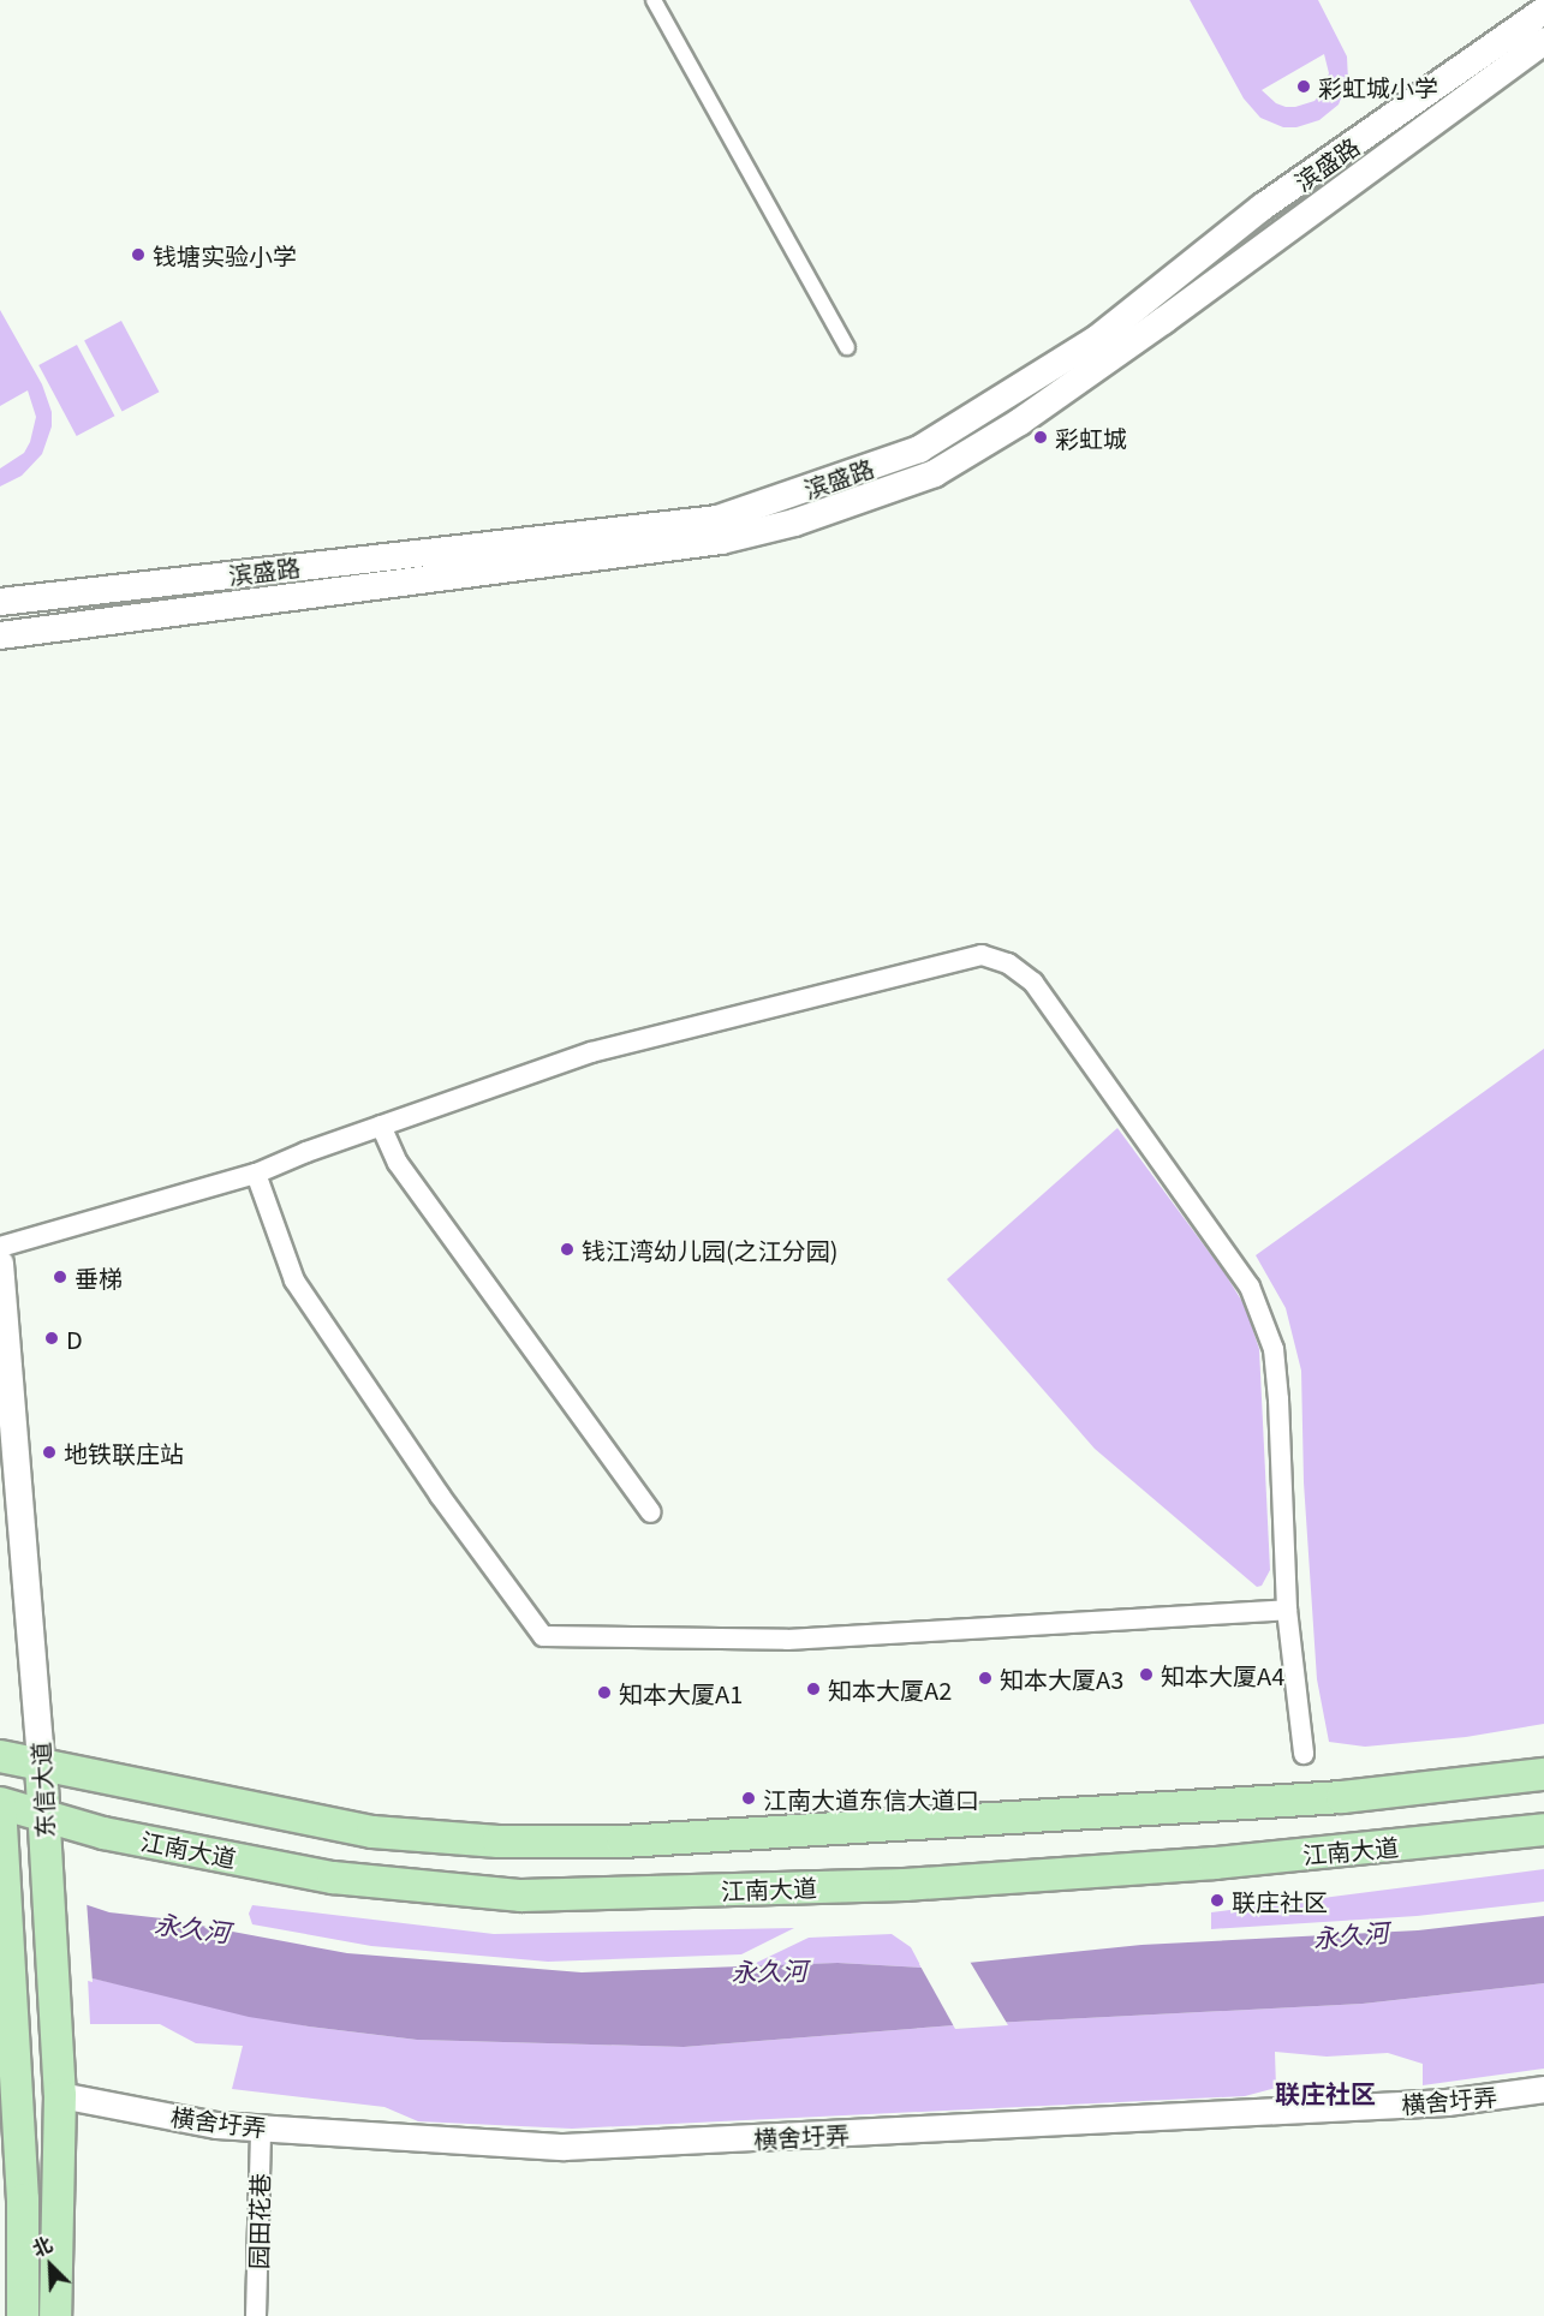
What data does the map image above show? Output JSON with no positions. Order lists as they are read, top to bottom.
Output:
{
  "streets": {
    "main road": ["滨盛路", "东信大道", "江南大道"],
    "street": ["横舍圩弄", "园田花巷"]
  },
  "crossings": [
    ["东信大道", "江南大道"],
    ["东信大道", "横舍圩弄"],
    ["横舍圩弄", "园田花巷"]
  ],
  "districts": ["联庄社区"],
  "water": ["永久河"],
  "places": [
    "彩虹城小学",
    "钱塘实验小学",
    "彩虹城",
    "钱江湾幼儿园(之江分园)",
    "垂梯",
    "D",
    "地铁联庄站",
    "知本大厦A4",
    "知本大厦A3",
    "知本大厦A2",
    "知本大厦A1",
    "江南大道东信大道口",
    "联庄社区"
  ],
  "north": "top left"
}
